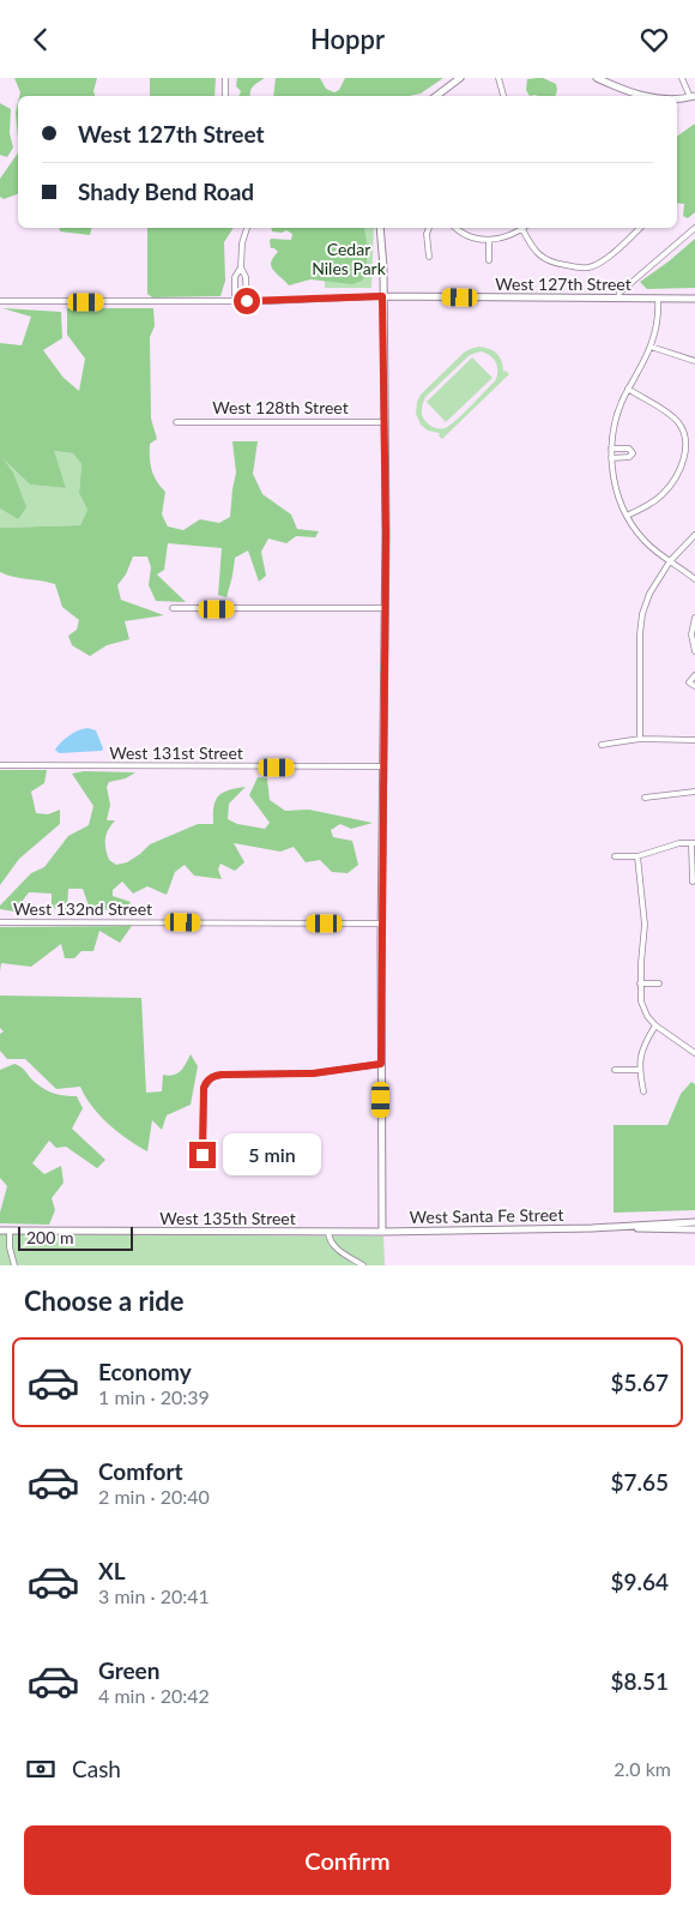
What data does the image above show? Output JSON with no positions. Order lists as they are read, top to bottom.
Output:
{
  "streets": {
    "street": [
      "West 127th Street",
      "West 128th Street",
      "West 131st Street",
      "West 132nd Street",
      "West Santa Fe Street",
      "West 135th Street"
    ]
  },
  "crossings": [
    ["West Santa Fe Street", "West 135th Street"]
  ],
  "parks": ["Cedar Niles Park"],
  "scale_bar": "200 m",
  "page": {
    "header": "Hoppr",
    "banner": ["West 127th Street", "Shady Bend Road"],
    "bubble": "5 min",
    "scale": "200 m",
    "heading": "Choose a ride",
    "list": [
      {
        "name": "Economy",
        "note": "1 min · 20:39",
        "value": "$5.67"
      },
      {
        "name": "Comfort",
        "note": "2 min · 20:40",
        "value": "$7.65"
      },
      {
        "name": "XL",
        "note": "3 min · 20:41",
        "value": "$9.64"
      },
      {
        "name": "Green",
        "note": "4 min · 20:42",
        "value": "$8.51"
      }
    ],
    "pay": ["Cash", "2.0 km"],
    "buttons": "Confirm"
  }
}
